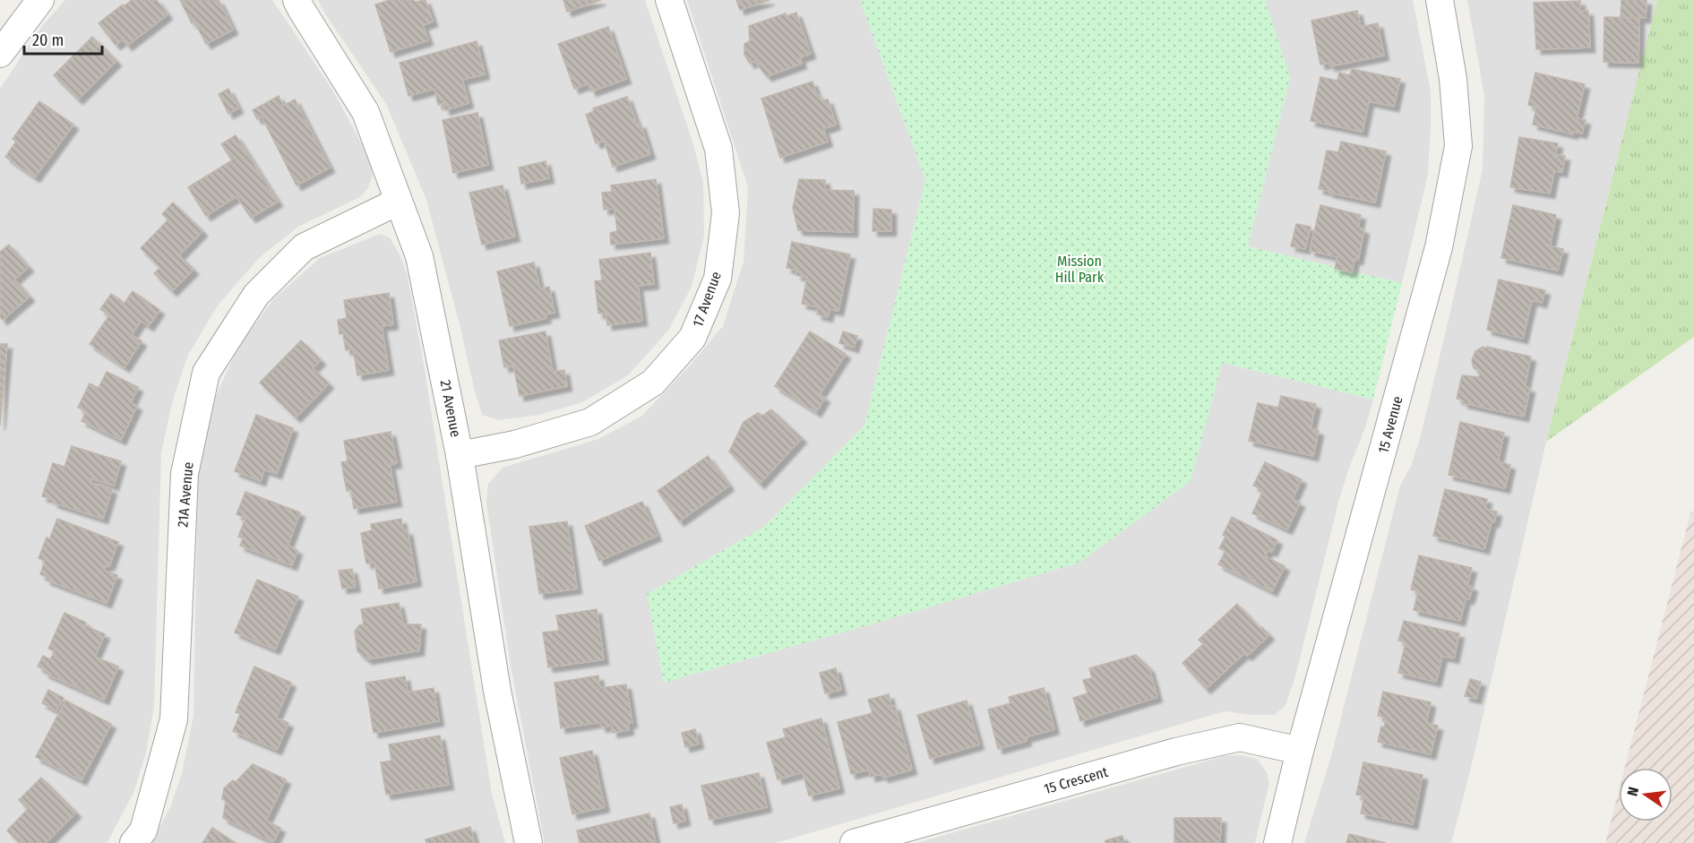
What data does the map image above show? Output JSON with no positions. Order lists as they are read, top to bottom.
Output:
{
  "streets": {
    "street": [
      "17 Avenue",
      "21 Avenue",
      "15 Avenue",
      "21A Avenue",
      "15 Crescent"
    ]
  },
  "crossings": [
    ["17 Avenue", "21 Avenue"],
    ["21 Avenue", "21A Avenue"],
    ["15 Avenue", "15 Crescent"]
  ],
  "parks": ["Mission Hill Park"],
  "scale_bar": "20 m",
  "north": "left"
}
